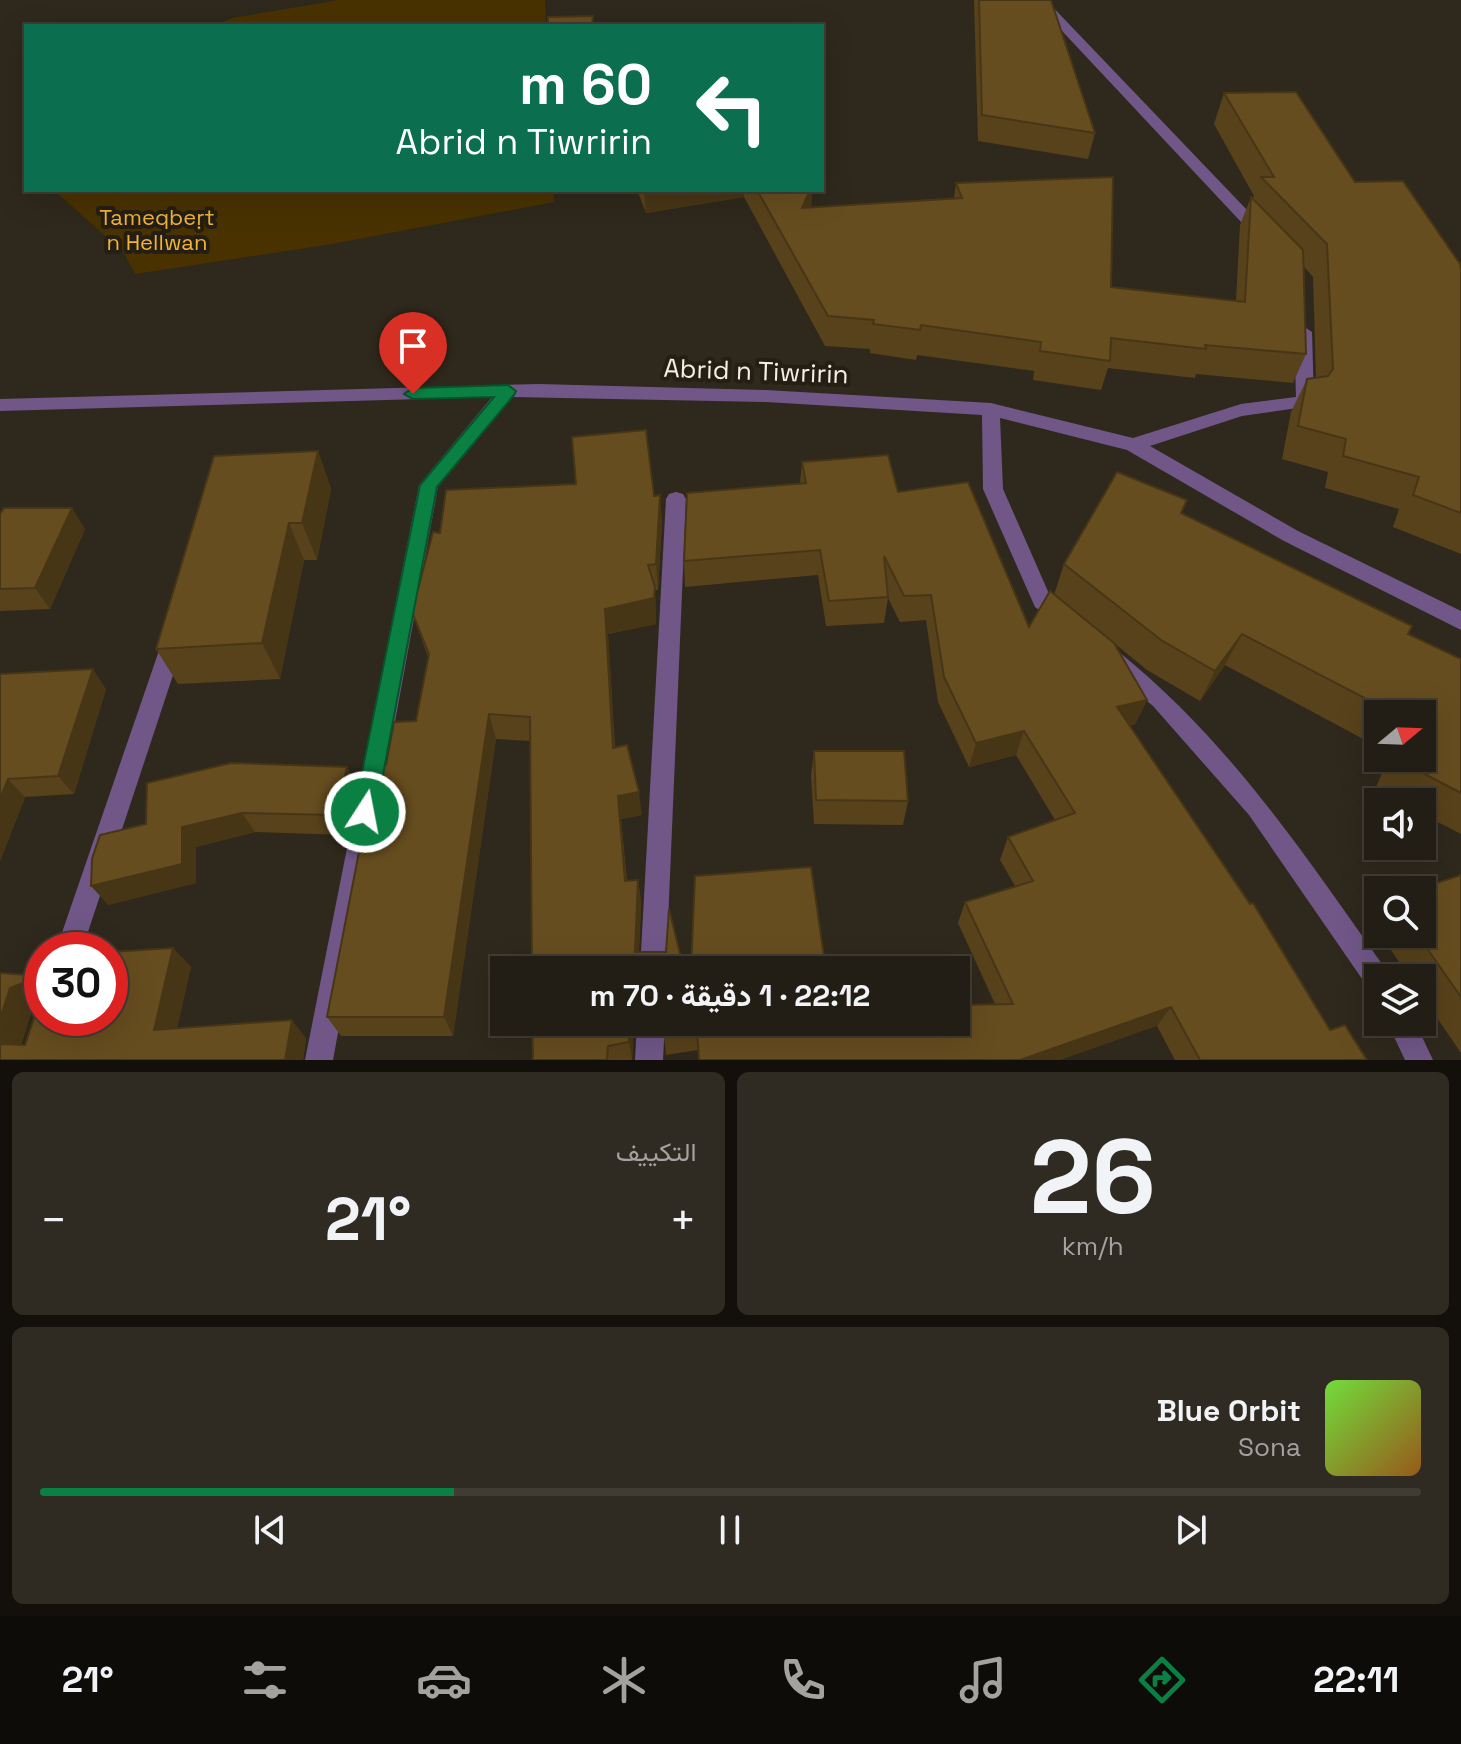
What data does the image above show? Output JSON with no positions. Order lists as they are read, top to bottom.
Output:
{
  "streets": {
    "street": ["Abrid n Tiwririn"]
  },
  "parks": ["Tameqbeṛt n Hellwan"],
  "north": "right",
  "page": {
    "turn": ["60 m", "Abrid n Tiwririn"],
    "limit": "30",
    "trip": "22:12 · 1 دقيقة · 70 m",
    "tile": [
      ["26", "km/h"],
      "التكييف"
    ],
    "heat": ["−", "21°", "+"],
    "song": ["Blue Orbit", "Sona"],
    "tabs": ["22:11", "21°"]
  }
}
